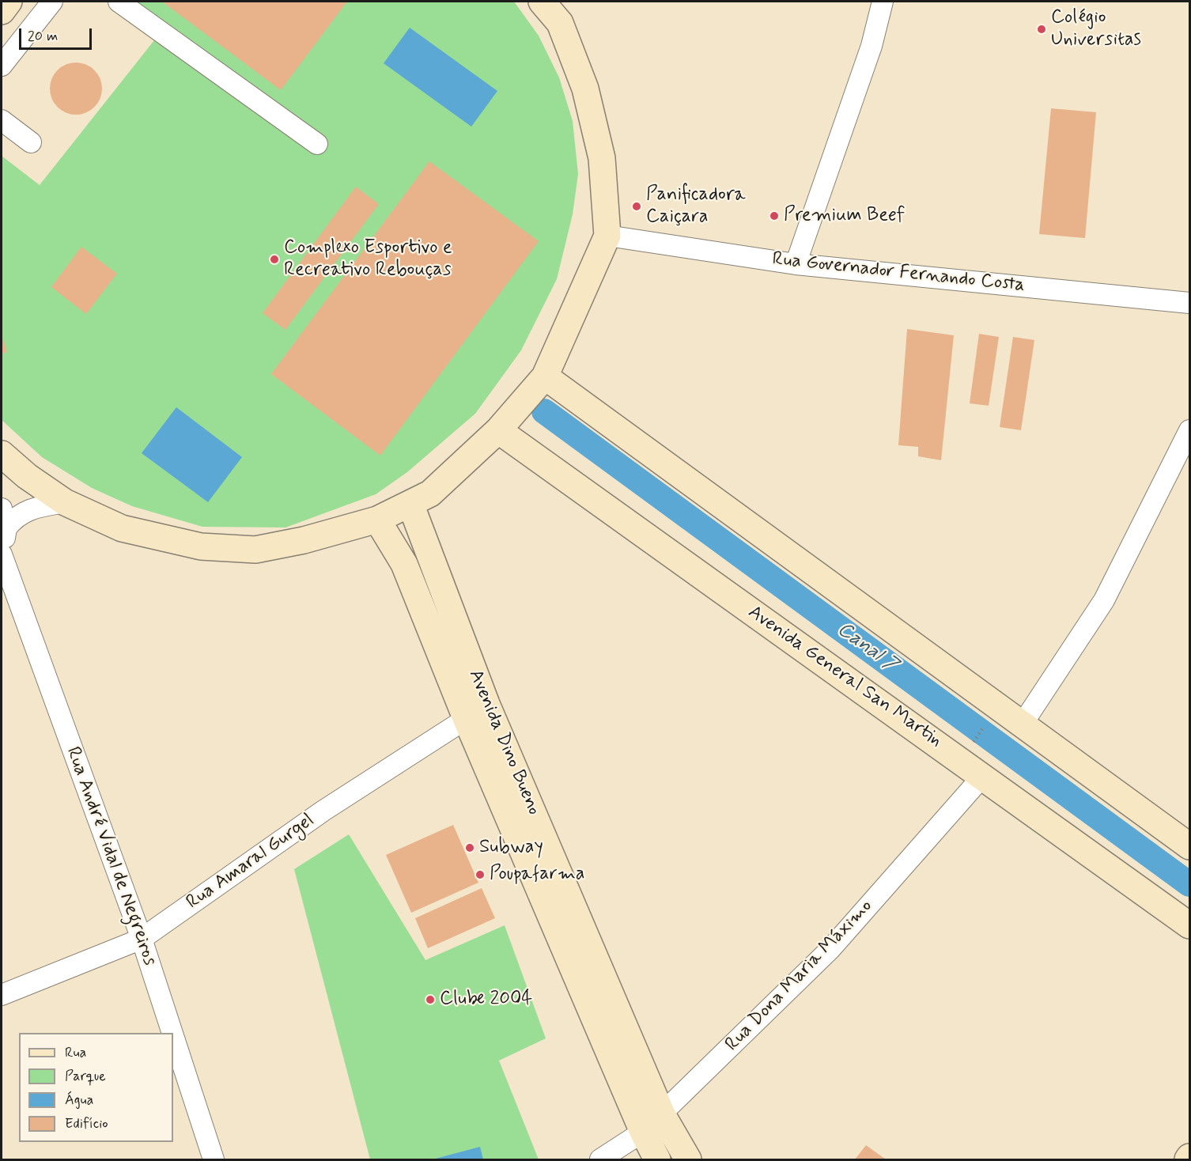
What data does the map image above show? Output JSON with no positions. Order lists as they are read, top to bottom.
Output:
{
  "streets": {
    "main road": ["Avenida General San Martin", "Avenida Dino Bueno"],
    "street": [
      "Rua Governador Fernando Costa",
      "Rua André Vidal de Negreiros",
      "Rua Amaral Gurgel",
      "Rua Dona Maria Máximo"
    ]
  },
  "crossings": [
    ["Avenida General San Martin", "Rua Dona Maria Máximo"],
    ["Avenida Dino Bueno", "Rua Amaral Gurgel"],
    ["Avenida Dino Bueno", "Rua Dona Maria Máximo"],
    ["Rua André Vidal de Negreiros", "Rua Amaral Gurgel"]
  ],
  "water": ["Canal 7"],
  "places": [
    "Colégio Universitas",
    "Panificadora Caiçara",
    "Premium Beef",
    "Complexo Esportivo e Recreativo Rebouças",
    "Subway",
    "Poupafarma",
    "Clube 2004"
  ],
  "legend": [
    "Rua",
    "Parque",
    "Água",
    "Edifício"
  ],
  "scale_bar": "20 m"
}
